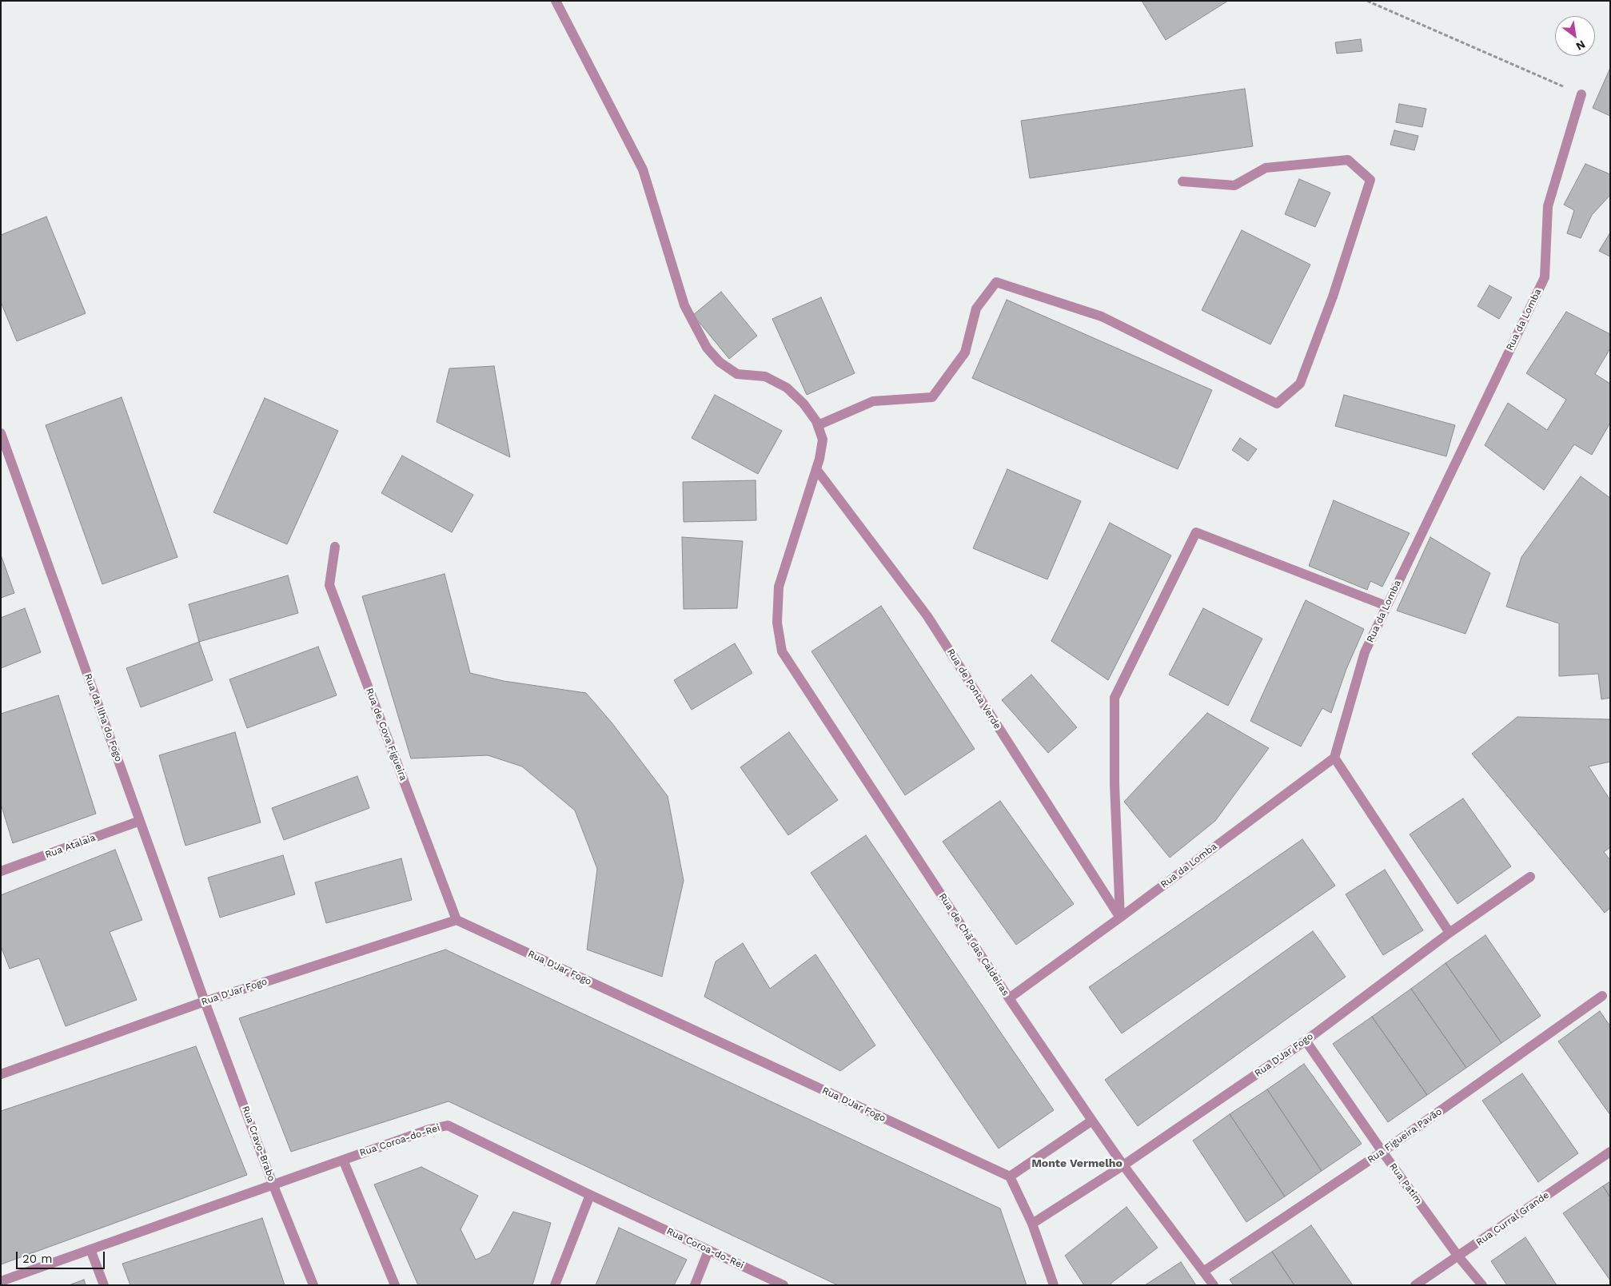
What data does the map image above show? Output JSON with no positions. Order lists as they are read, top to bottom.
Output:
{
  "streets": {
    "street": [
      "Rua da Lomba",
      "Rua de Ponta Verde",
      "Rua da Ilha do Fogo",
      "Rua de Cova Figueira",
      "Rua Atalaia",
      "Rua de Chã das Caldeiras",
      "Rua D'Jar Fogo",
      "Rua Figueira Pavão",
      "Rua Coroa-do-Rei",
      "Rua Cravo-Brabo",
      "Rua Patim",
      "Rua Curral Grande"
    ]
  },
  "crossings": [
    ["Rua da Lomba", "Rua de Ponta Verde"],
    ["Rua da Lomba", "Rua de Chã das Caldeiras"],
    ["Rua de Ponta Verde", "Rua de Chã das Caldeiras"],
    ["Rua da Ilha do Fogo", "Rua Atalaia"],
    ["Rua da Ilha do Fogo", "Rua D'Jar Fogo"],
    ["Rua da Ilha do Fogo", "Rua Cravo-Brabo"],
    ["Rua de Cova Figueira", "Rua D'Jar Fogo"],
    ["Rua de Chã das Caldeiras", "Rua D'Jar Fogo"],
    ["Rua de Chã das Caldeiras", "Rua Figueira Pavão"],
    ["Rua D'Jar Fogo", "Rua Cravo-Brabo"],
    ["Rua D'Jar Fogo", "Rua Patim"],
    ["Rua Figueira Pavão", "Rua Patim"],
    ["Rua Coroa-do-Rei", "Rua Cravo-Brabo"],
    ["Rua Patim", "Rua Curral Grande"]
  ],
  "districts": ["Monte Vermelho"],
  "scale_bar": "20 m",
  "north": "bottom right"
}
